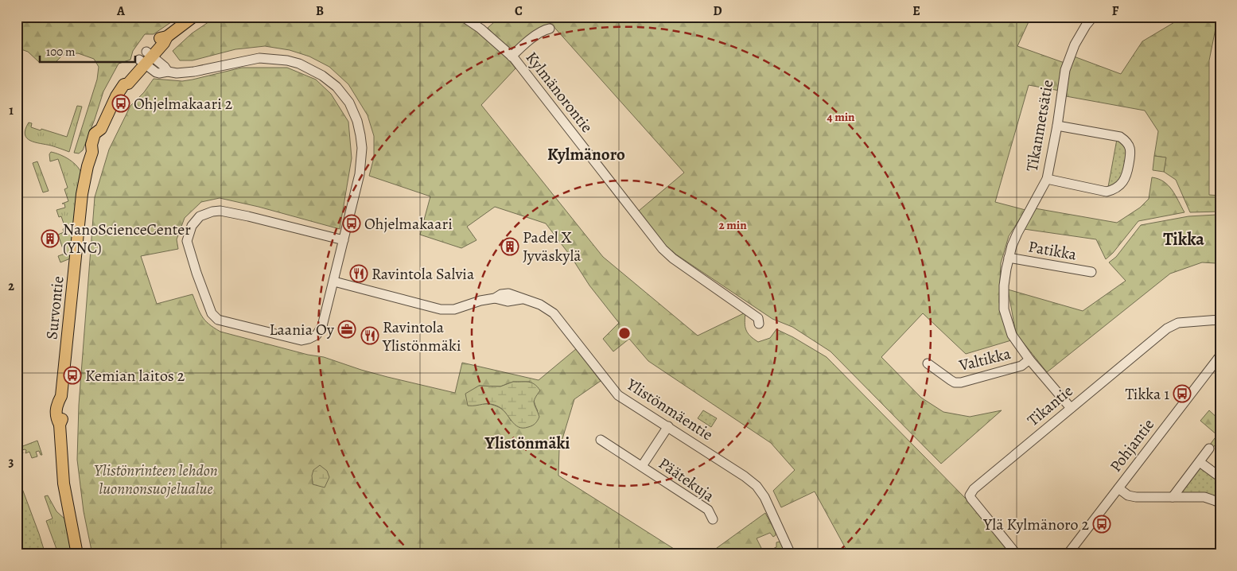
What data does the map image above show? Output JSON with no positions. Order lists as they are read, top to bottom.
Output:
{
  "streets": {
    "main road": ["Survontie"],
    "street": [
      "Kylmänorontie",
      "Tikanmetsätie",
      "Patikka",
      "Valtikka",
      "Tikantie",
      "Ylistönmäentie",
      "Pohjantie",
      "Päätekuja"
    ]
  },
  "crossings": [
    ["Tikanmetsätie", "Patikka"],
    ["Tikanmetsätie", "Valtikka"],
    ["Tikanmetsätie", "Tikantie"],
    ["Ylistönmäentie", "Päätekuja"]
  ],
  "districts": ["Kylmänoro", "Tikka", "Ylistönmäki"],
  "parks": ["Ylistönrinteen lehdon luonnonsuojelualue"],
  "places": {
    "bus stop": [
      "Ohjelmakaari 2",
      "Ohjelmakaari",
      "Kemian laitos 2",
      "Tikka 1",
      "Ylä Kylmänoro 2"
    ],
    "building": ["NanoScienceCenter (YNC)", "Padel X Jyväskylä"],
    "restaurant": ["Ravintola Salvia", "Ravintola Ylistönmäki"],
    "office": ["Laania Oy"]
  },
  "scale_bar": "100 m",
  "grid": {
    "columns": [
      "A",
      "B",
      "C",
      "D",
      "E",
      "F"
    ],
    "rows": ["1", "2", "3"]
  },
  "rings": ["4 min", "2 min"]
}
